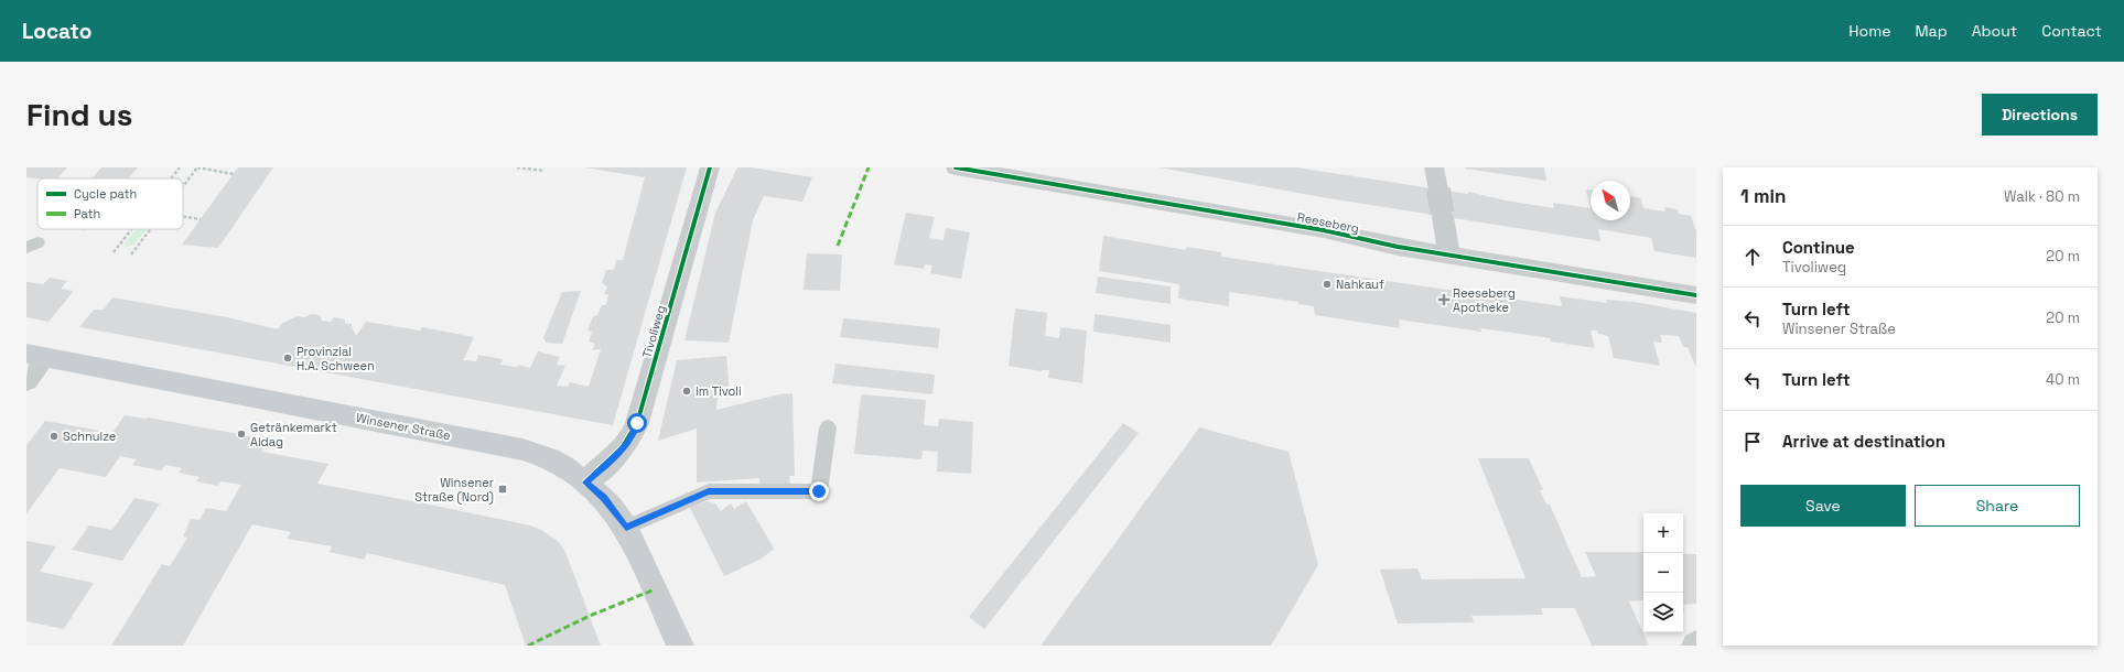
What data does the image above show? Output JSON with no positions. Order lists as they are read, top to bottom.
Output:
{
  "streets": {
    "main road": ["Winsener Straße"],
    "street": ["Reeseberg", "Tivoliweg"]
  },
  "crossings": [
    ["Tivoliweg", "Winsener Straße"]
  ],
  "places": {
    "other": [
      "Nahkauf",
      "Provinzial H.A. Schween",
      "Im Tivoli",
      "Getränkemarkt Aldag",
      "Schnulze"
    ],
    "health": ["Reeseberg Apotheke"],
    "transit": ["Winsener Straße (Nord)"]
  },
  "legend": ["Cycle path", "Path"],
  "north": "top left",
  "page": {
    "header": "Locato",
    "nav": [
      "Home",
      "Map",
      "About",
      "Contact"
    ],
    "buttons": [
      "Directions",
      ["Save", "Share"]
    ],
    "title": "Find us",
    "heading": ["1 min", "Walk · 80 m"],
    "list": [
      ["Continue", "Tivoliweg", "20 m"],
      ["Turn left", "Winsener Straße", "20 m"],
      ["Turn left", "40 m"],
      "Arrive at destination"
    ],
    "map_buttons": ["+", "−"]
  }
}
